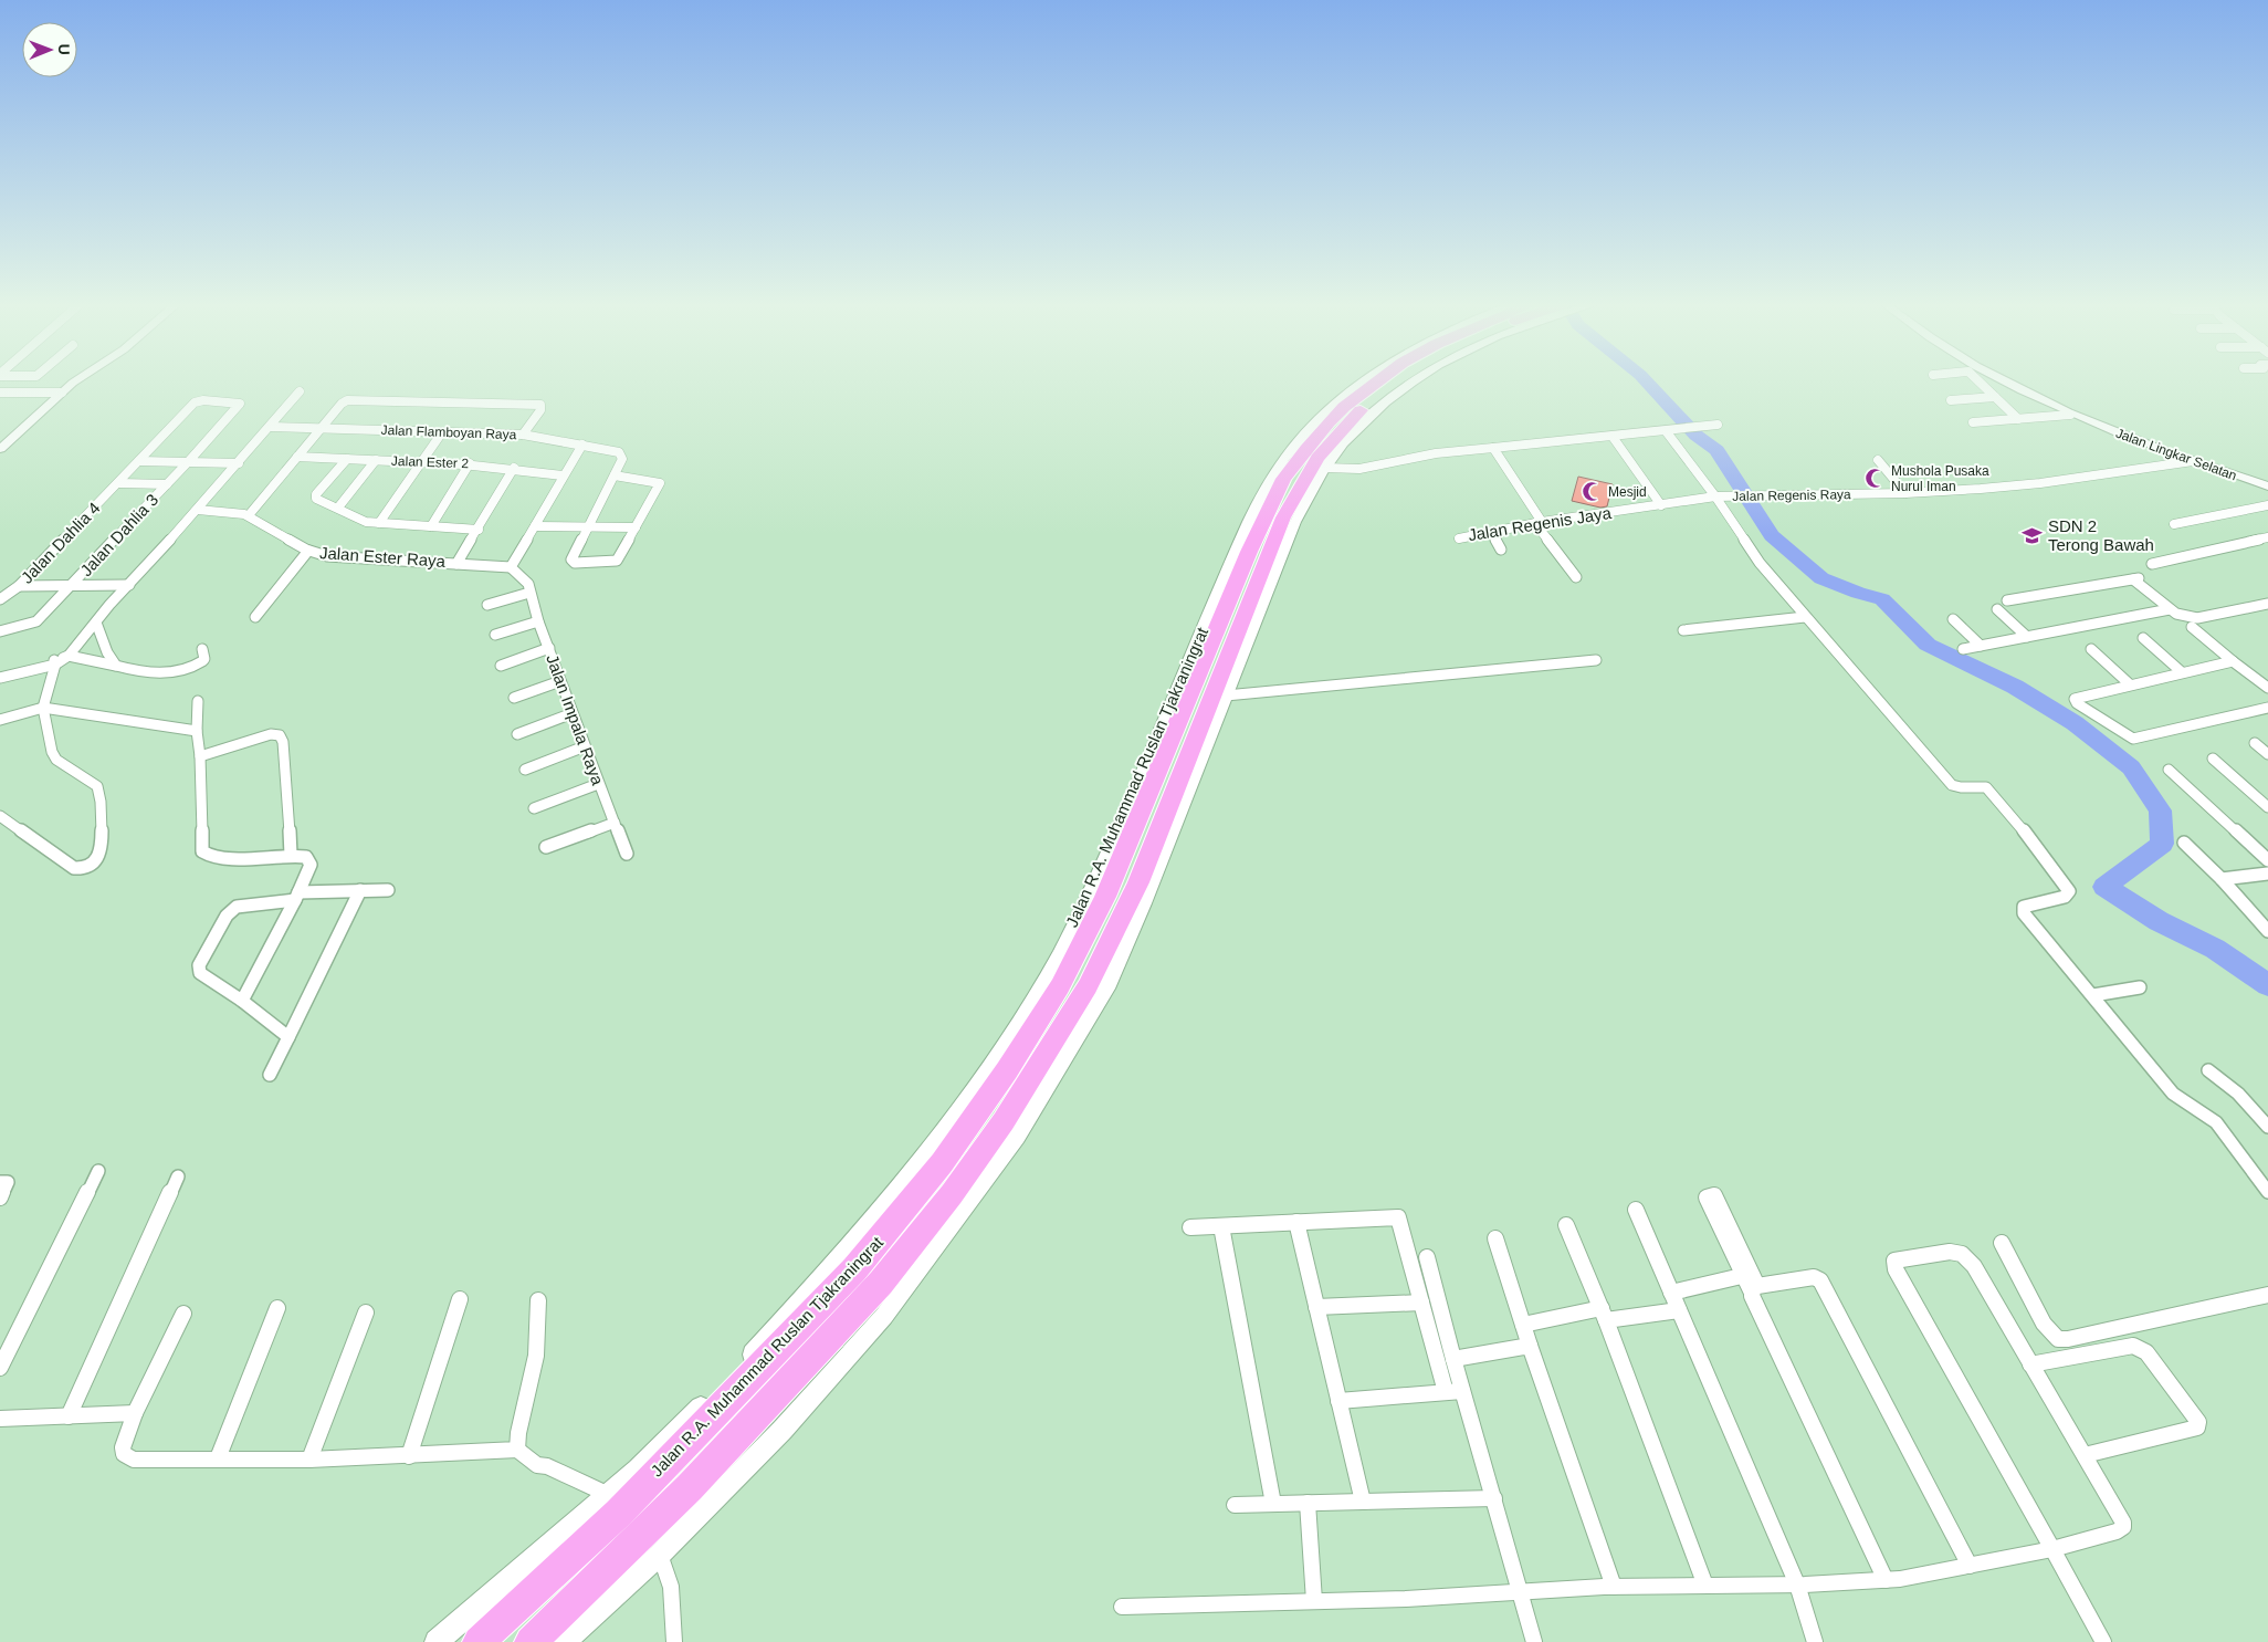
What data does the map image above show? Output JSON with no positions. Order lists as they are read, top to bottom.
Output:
{
  "streets": {
    "highway": ["Jalan R.A. Muhammad Ruslan Tjakraningrat"],
    "street": [
      "Jalan Flamboyan Raya",
      "Jalan Lingkar Selatan",
      "Jalan Ester 2",
      "Jalan Regenis Raya",
      "Jalan Regenis Jaya",
      "Jalan Dahlia 3",
      "Jalan Dahlia 4",
      "Jalan Ester Raya",
      "Jalan Impala Raya"
    ]
  },
  "crossings": [
    ["Jalan Lingkar Selatan", "Jalan Regenis Raya"],
    ["Jalan Regenis Raya", "Jalan Regenis Jaya"],
    ["Jalan Dahlia 3", "Jalan Dahlia 4"]
  ],
  "places": {
    "mosque": ["Mushola Pusaka Nurul Iman", "Mesjid"],
    "school or university": ["SDN 2 Terong Bawah"]
  },
  "north": "right"
}
